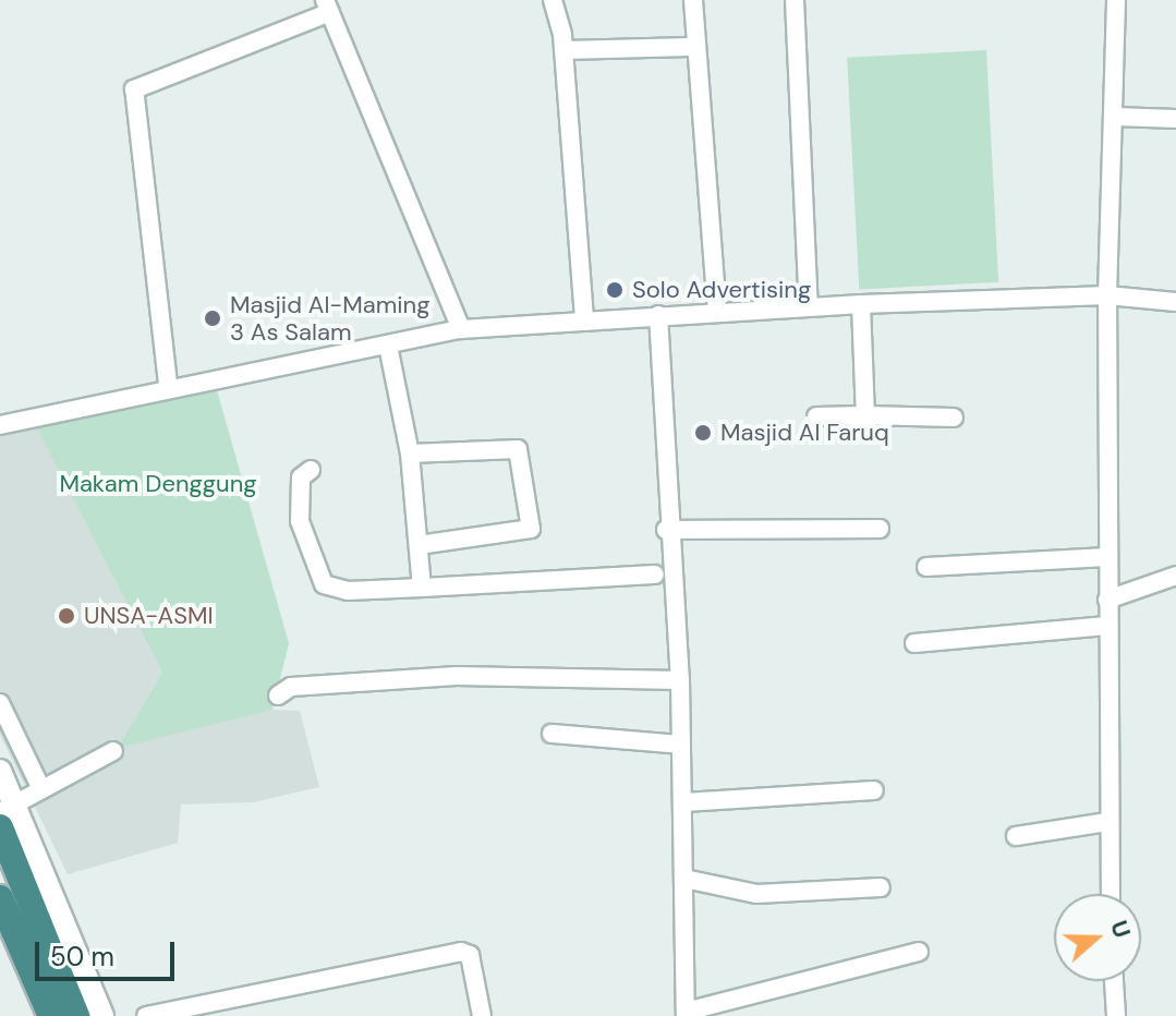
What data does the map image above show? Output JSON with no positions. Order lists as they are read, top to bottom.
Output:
{
  "parks": ["Makam Denggung"],
  "places": [
    "Solo Advertising",
    "Masjid Al-Maming 3 As Salam",
    "Masjid Al Faruq",
    "UNSA-ASMI"
  ],
  "scale_bar": "50 m",
  "north": "right"
}
